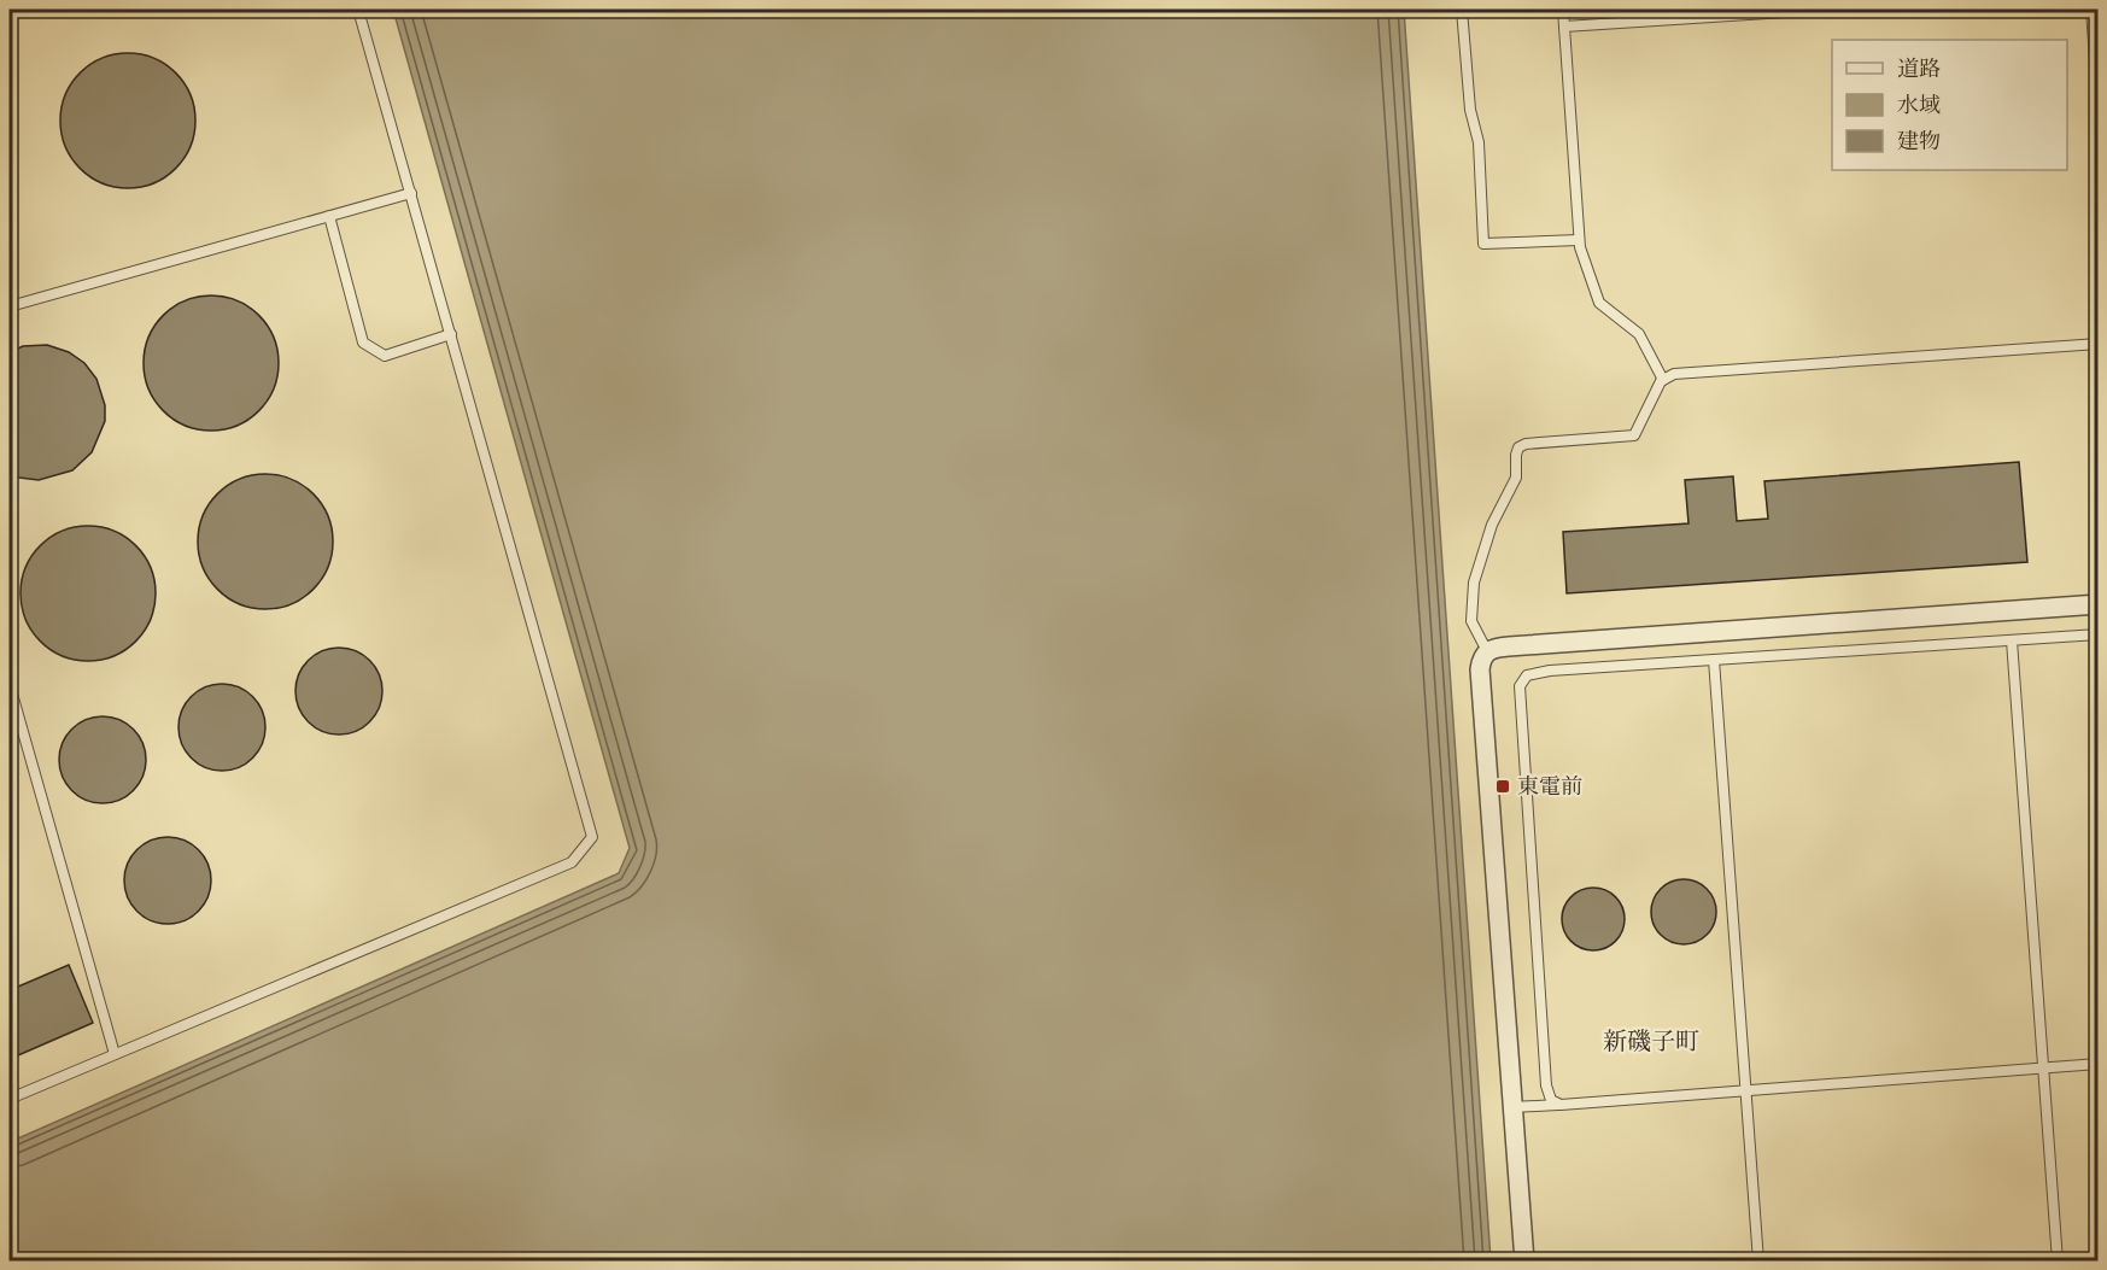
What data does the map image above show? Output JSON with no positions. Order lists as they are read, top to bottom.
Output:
{
  "districts": ["新磯子町"],
  "places": {
    "transit": ["東電前"]
  },
  "legend": ["道路", "水域", "建物"]
}
